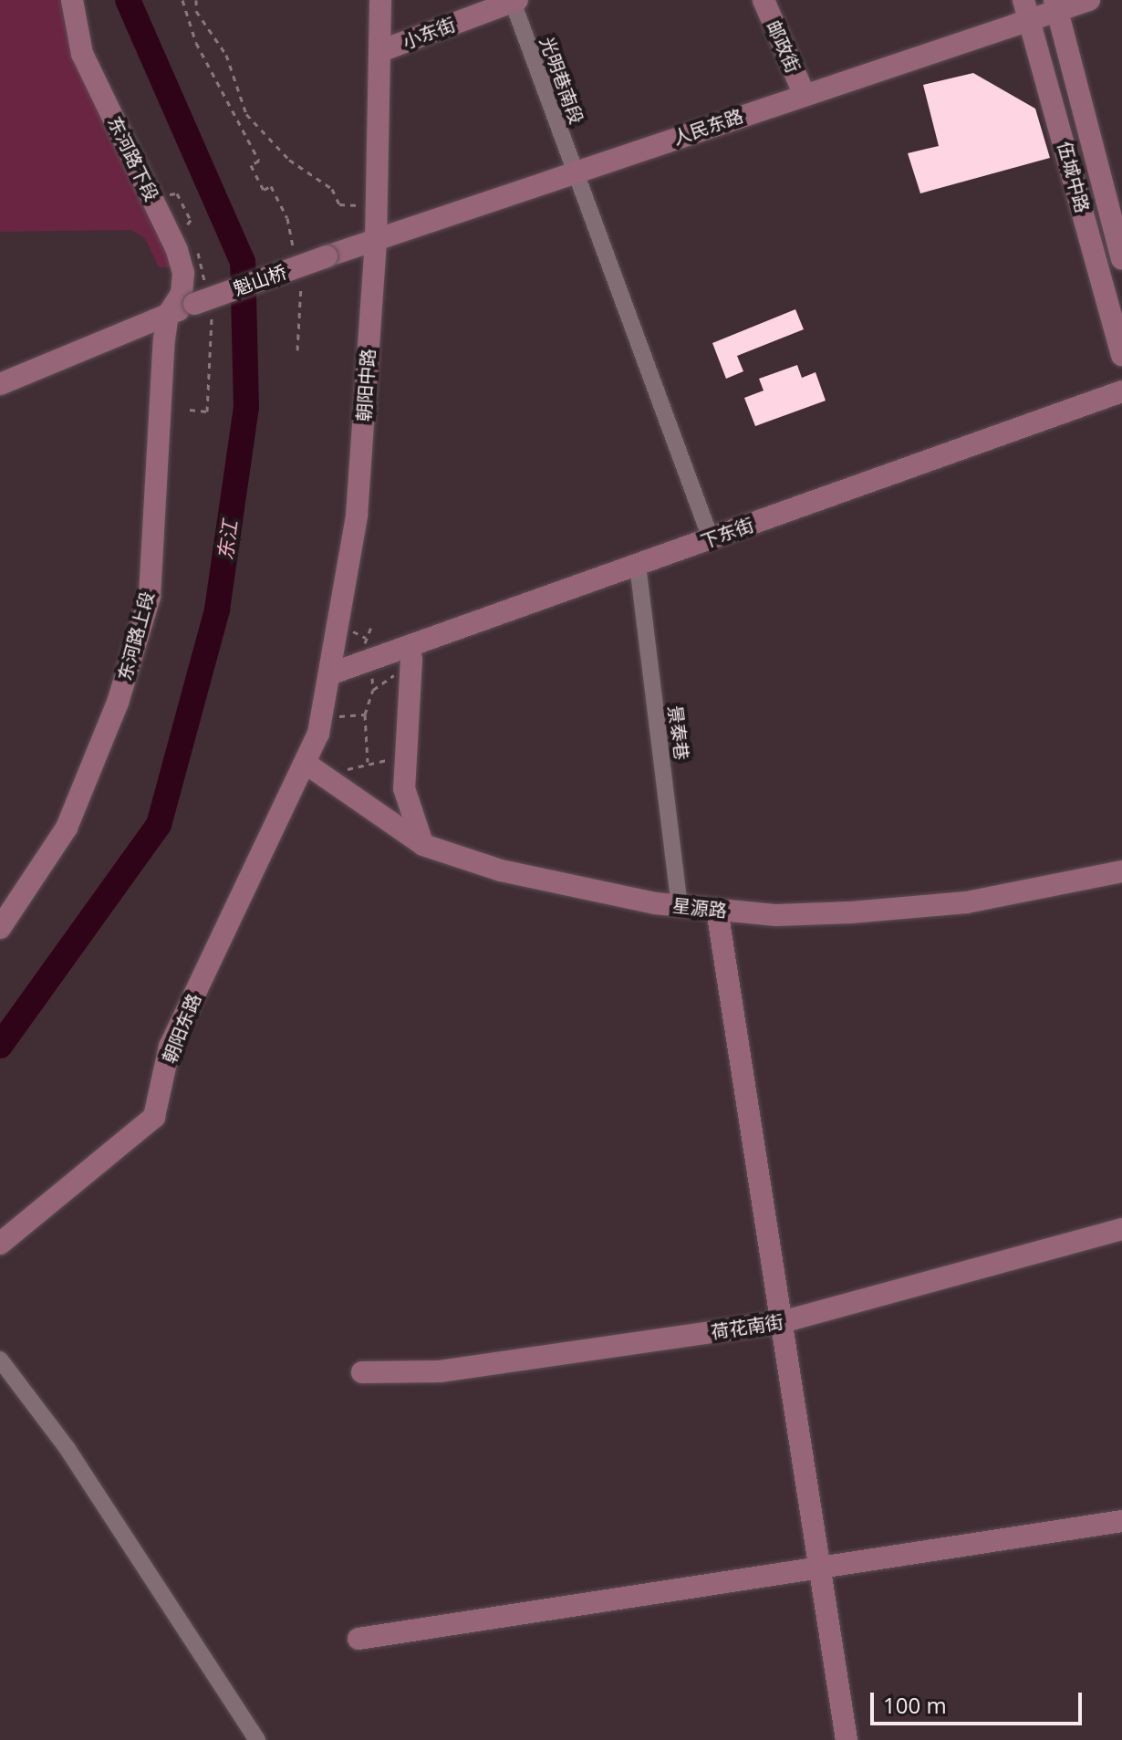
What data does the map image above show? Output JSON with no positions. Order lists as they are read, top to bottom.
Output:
{
  "streets": {
    "street": [
      "小东街",
      "邮政街",
      "光明巷南段",
      "人民东路",
      "东河路下段",
      "伍城中路",
      "魁山桥",
      "朝阳中路",
      "下东街",
      "东河路上段",
      "景泰巷",
      "星源路",
      "朝阳东路",
      "荷花南街"
    ]
  },
  "crossings": [
    ["小东街", "光明巷南段"],
    ["小东街", "朝阳中路"],
    ["邮政街", "人民东路"],
    ["光明巷南段", "人民东路"],
    ["光明巷南段", "下东街"],
    ["人民东路", "伍城中路"],
    ["人民东路", "魁山桥"],
    ["人民东路", "朝阳中路"],
    ["东河路下段", "魁山桥"],
    ["东河路下段", "东河路上段"],
    ["魁山桥", "东河路上段"],
    ["朝阳中路", "下东街"],
    ["朝阳中路", "星源路"],
    ["朝阳中路", "朝阳东路"],
    ["下东街", "景泰巷"],
    ["景泰巷", "星源路"],
    ["星源路", "朝阳东路"]
  ],
  "water": ["东江"],
  "scale_bar": "100 m"
}
